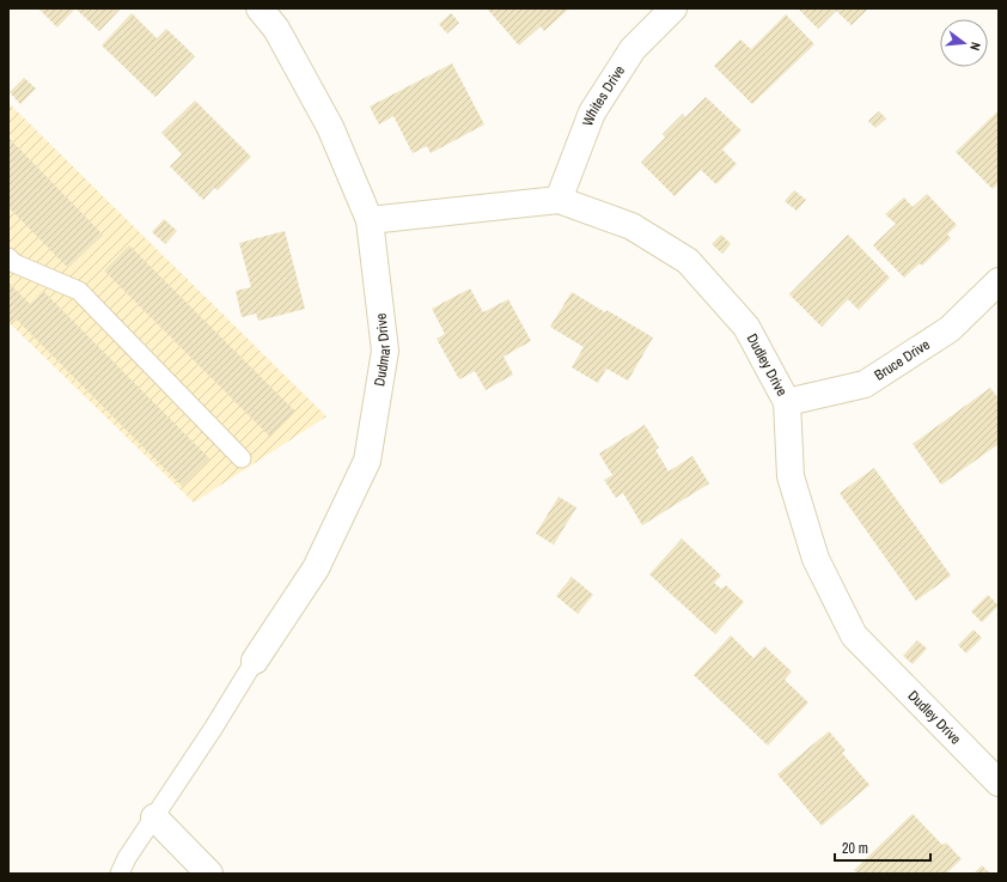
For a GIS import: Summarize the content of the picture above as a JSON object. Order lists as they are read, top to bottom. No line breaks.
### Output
{"streets":{"street":["Whites Drive","Dudmar Drive","Bruce Drive","Dudley Drive"]},"crossings":[["Whites Drive","Dudley Drive"],["Dudmar Drive","Dudley Drive"],["Bruce Drive","Dudley Drive"]],"scale_bar":"20 m","north":"right"}
